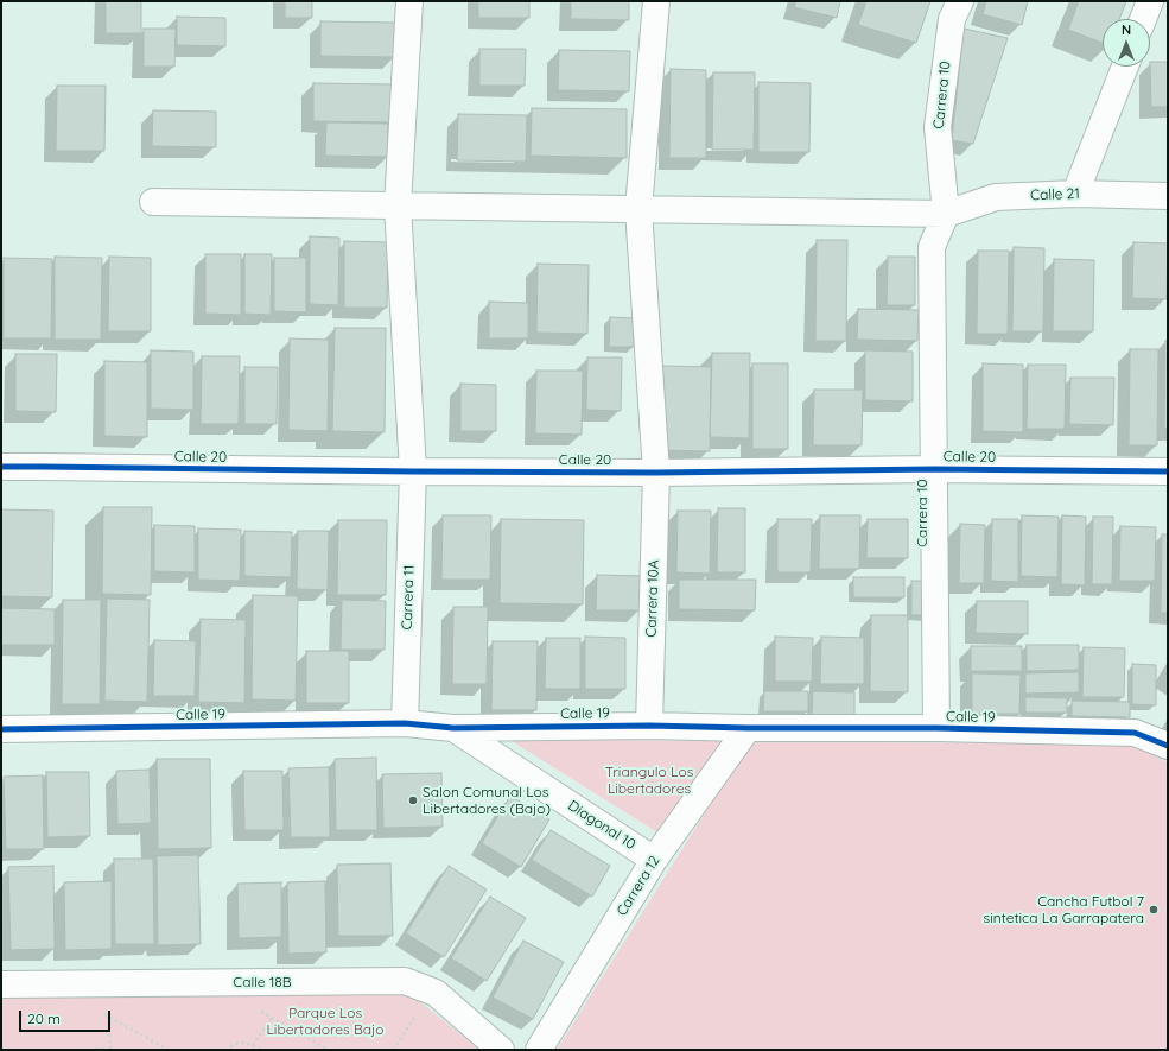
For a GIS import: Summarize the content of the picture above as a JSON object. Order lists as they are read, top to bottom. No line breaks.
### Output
{"streets":{"street":["Carrera 10","Calle 21","Calle 20","Carrera 11","Carrera 10A","Calle 19","Diagonal 10","Carrera 12","Calle 18B"]},"crossings":[["Carrera 10","Calle 21"],["Carrera 10","Calle 20"],["Carrera 10","Calle 19"],["Calle 21","Carrera 11"],["Calle 21","Carrera 10A"],["Calle 20","Carrera 11"],["Calle 20","Carrera 10A"],["Carrera 11","Calle 19"],["Carrera 10A","Calle 19"],["Calle 19","Diagonal 10"],["Calle 19","Carrera 12"],["Diagonal 10","Carrera 12"]],"parks":["Triangulo Los Libertadores","Parque Los Libertadores Bajo"],"places":["Salon Comunal Los Libertadores (Bajo)","Cancha Futbol 7 sintetica La Garrapatera"],"scale_bar":"20 m","north":"top"}
